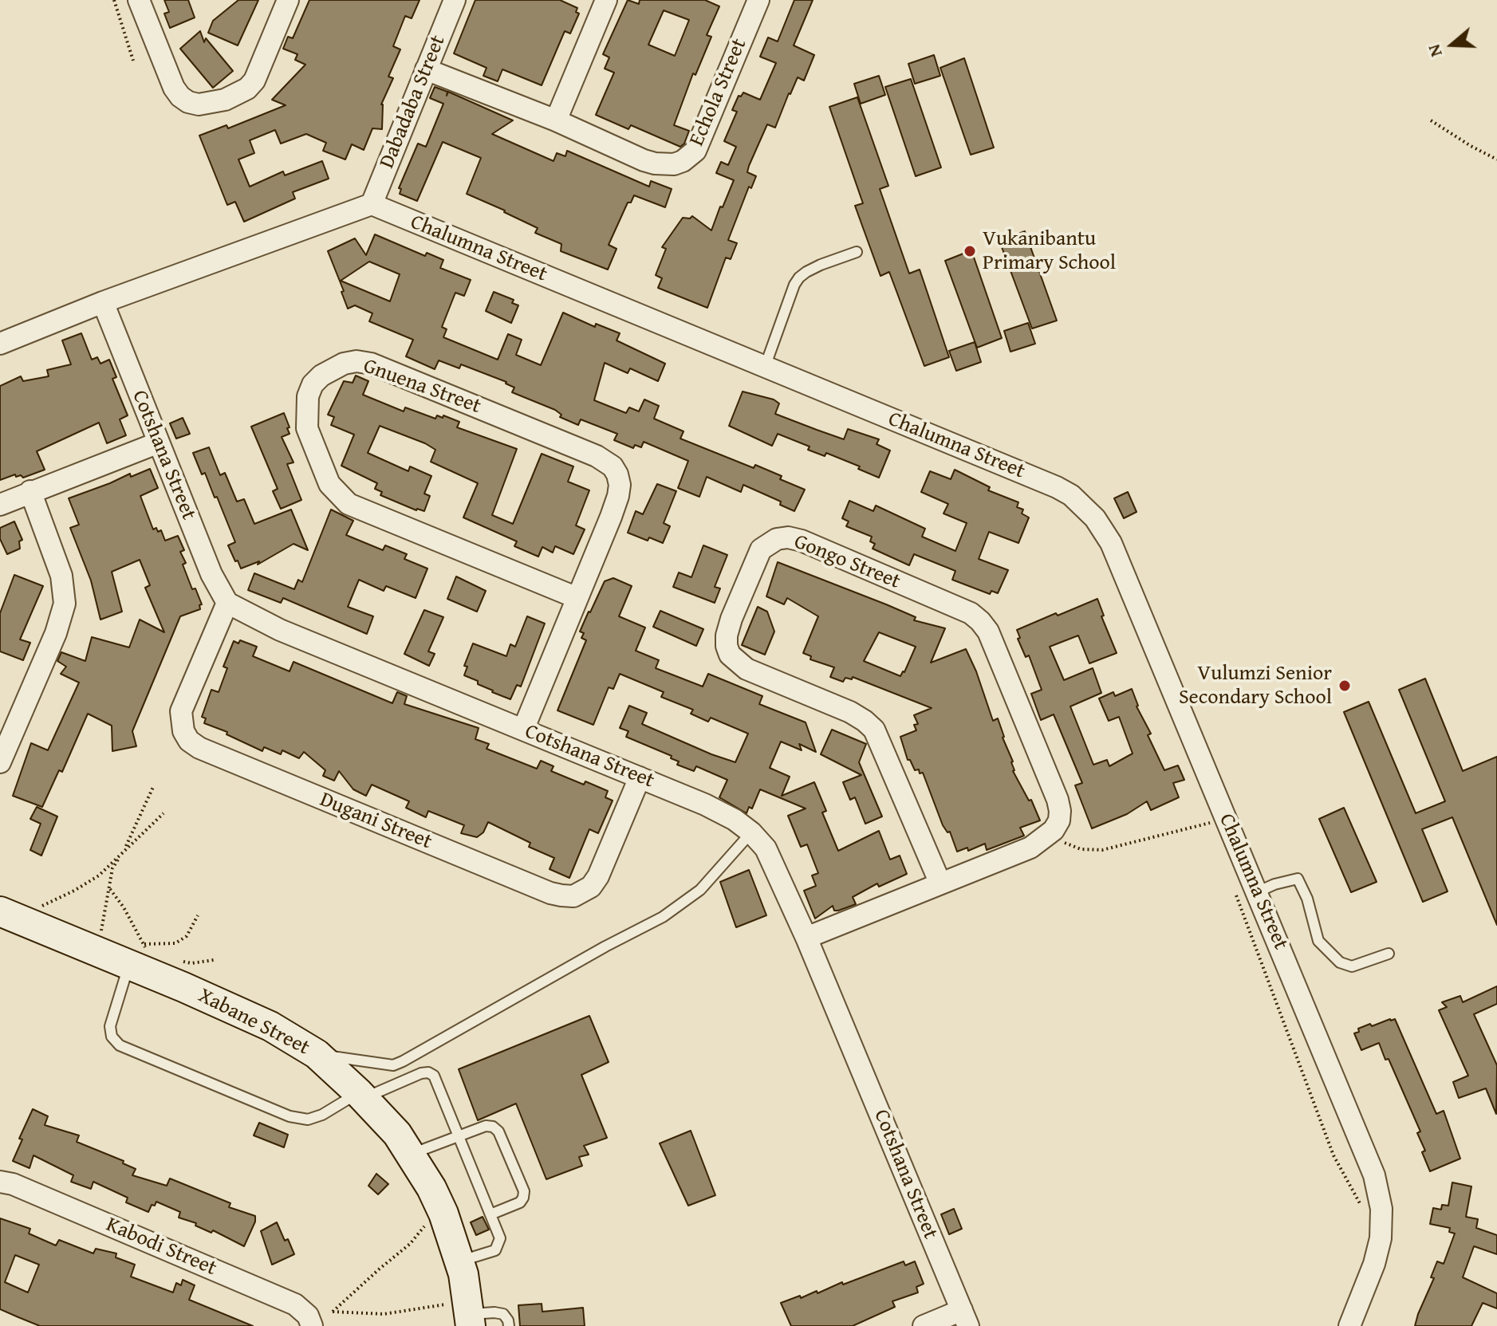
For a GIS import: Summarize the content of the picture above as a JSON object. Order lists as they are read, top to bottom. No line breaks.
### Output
{"streets":{"street":["Echola Street","Dabadaba Street","Chalumna Street","Gnuena Street","Cotshana Street","Gongo Street","Dugani Street","Xabane Street","Kabodi Street"]},"crossings":[["Echola Street","Dabadaba Street"],["Dabadaba Street","Chalumna Street"],["Gnuena Street","Cotshana Street"],["Cotshana Street","Dugani Street"]],"places":["Vukanibantu Primary School","Vulumzi Senior Secondary School"],"north":"left"}
